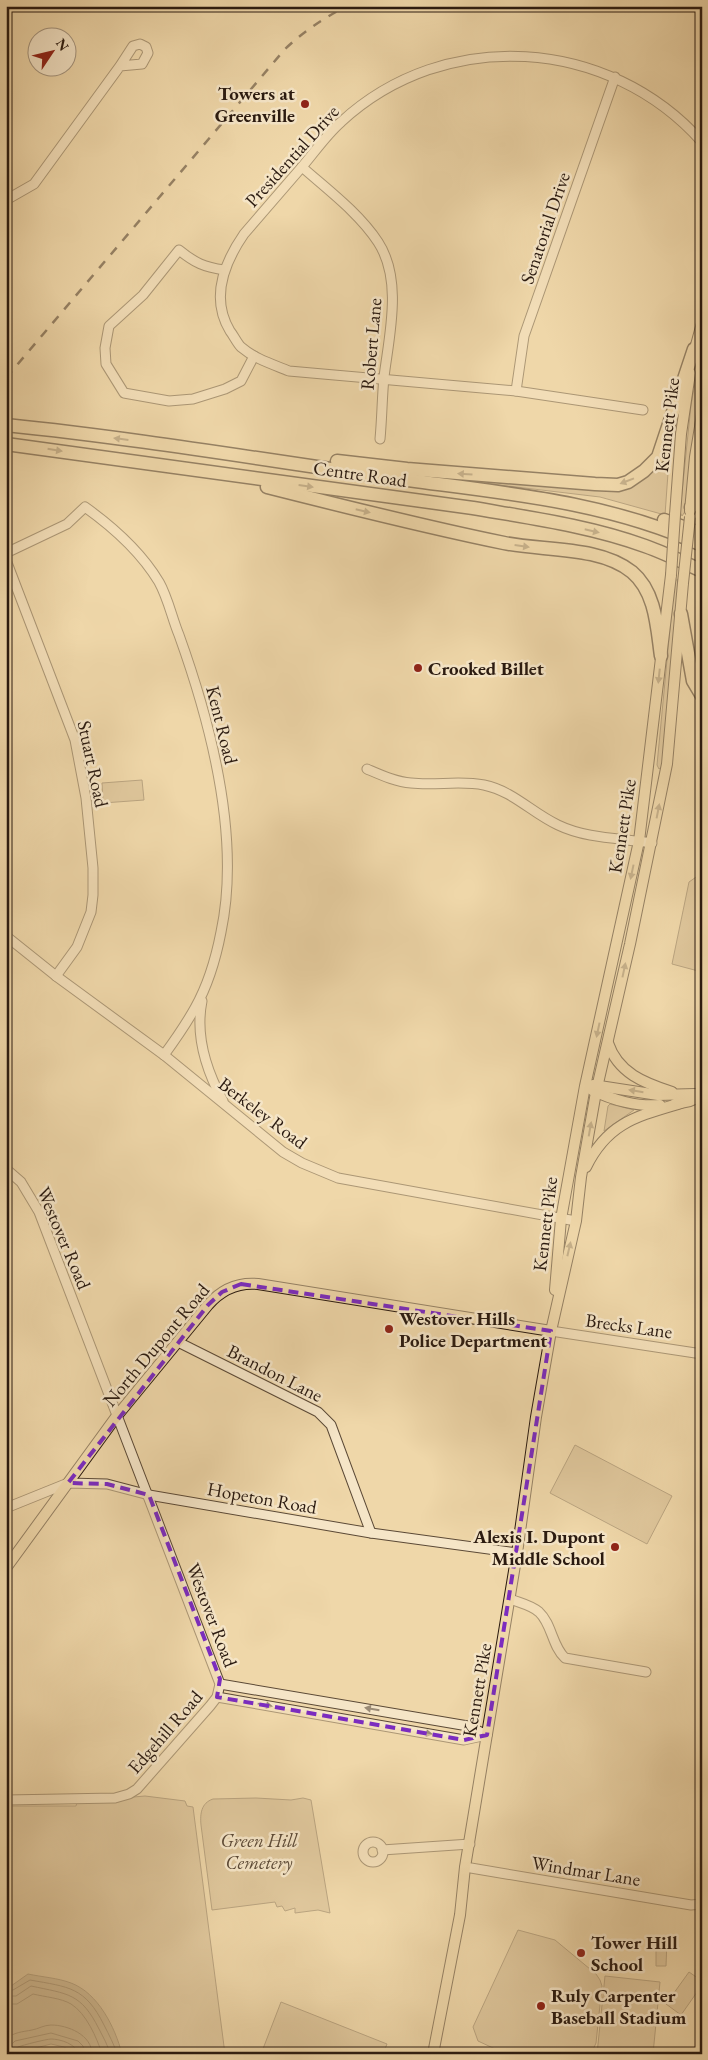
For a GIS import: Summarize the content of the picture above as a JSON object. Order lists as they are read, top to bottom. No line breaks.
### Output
{"streets":{"highway":["Centre Road"],"main road":["Kennett Pike","North Dupont Road"],"street":["Presidential Drive","Senatorial Drive","Robert Lane","Kent Road","Stuart Road","Berkeley Road","Westover Road","Brecks Lane","Brandon Lane","Hopeton Road","Edgehill Road","Windmar Lane"]},"crossings":[["Presidential Drive","Senatorial Drive"],["Presidential Drive","Robert Lane"],["Kennett Pike","Berkeley Road"],["Kennett Pike","Westover Road"],["Kennett Pike","Brecks Lane"],["Kennett Pike","North Dupont Road"],["Kennett Pike","Hopeton Road"],["Kennett Pike","Windmar Lane"],["Kent Road","Berkeley Road"],["Stuart Road","Berkeley Road"],["Westover Road","North Dupont Road"],["Westover Road","Hopeton Road"],["Westover Road","Edgehill Road"],["Brecks Lane","North Dupont Road"],["North Dupont Road","Brandon Lane"],["North Dupont Road","Hopeton Road"],["Brandon Lane","Hopeton Road"]],"parks":["Green Hill Cemetery"],"places":["Towers at Greenville","Crooked Billet","Westover Hills Police Department","Alexis I. Dupont Middle School","Tower Hill School","Ruly Carpenter Baseball Stadium"],"north":"top right"}
